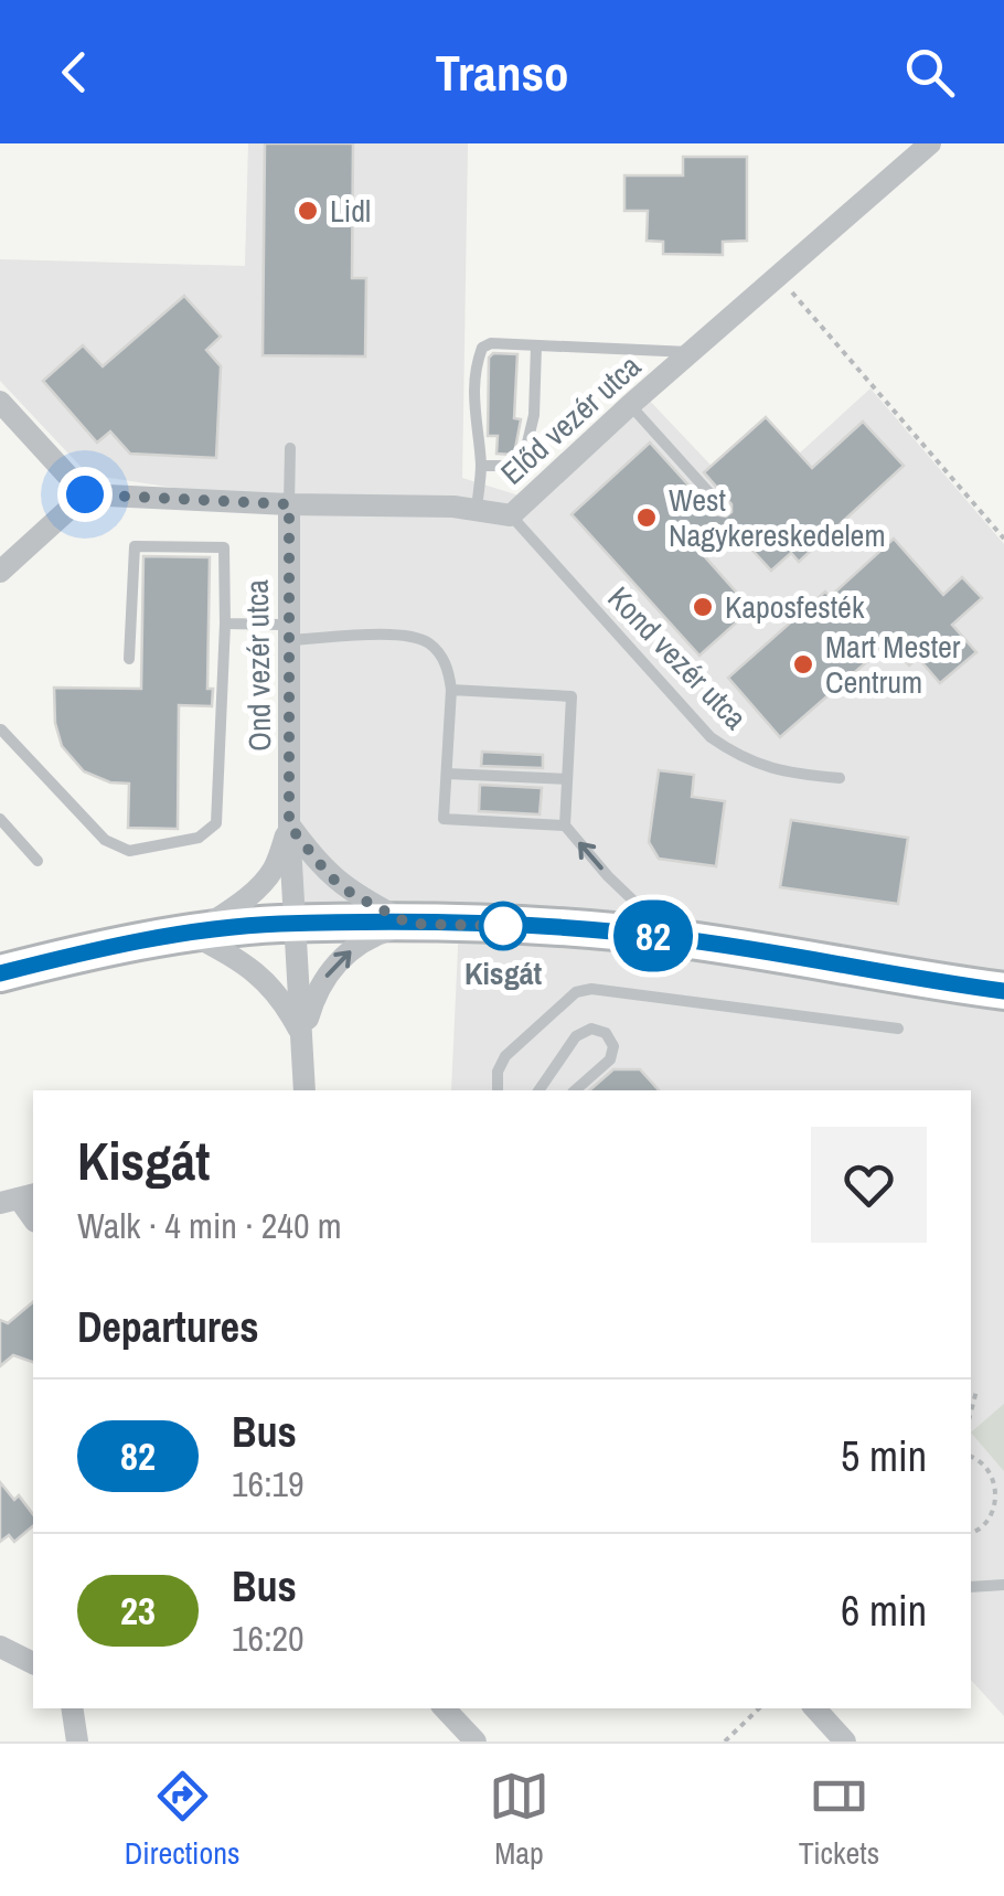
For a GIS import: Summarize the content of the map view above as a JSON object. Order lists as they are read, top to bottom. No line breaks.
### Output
{"streets":{"street":["Előd vezér utca","Ond vezér utca"],"lane":["Kond vezér utca"]},"crossings":[["Előd vezér utca","Kond vezér utca"],["Előd vezér utca","Ond vezér utca"]],"places":["Lidl","West Nagykereskedelem","Kaposfesték","Mart Mester Centrum","Kisgát"],"lines":["bus line 82"],"page":{"header":"Transo","on_map":"82","heading":[["Kisgát","Walk · 4 min · 240 m"],"Departures"],"list":[{"mark":"82","name":"Bus","note":"16:19","value":"5 min"},{"mark":"23","name":"Bus","note":"16:20","value":"6 min"}],"tabs":["Directions","Map","Tickets"]}}
